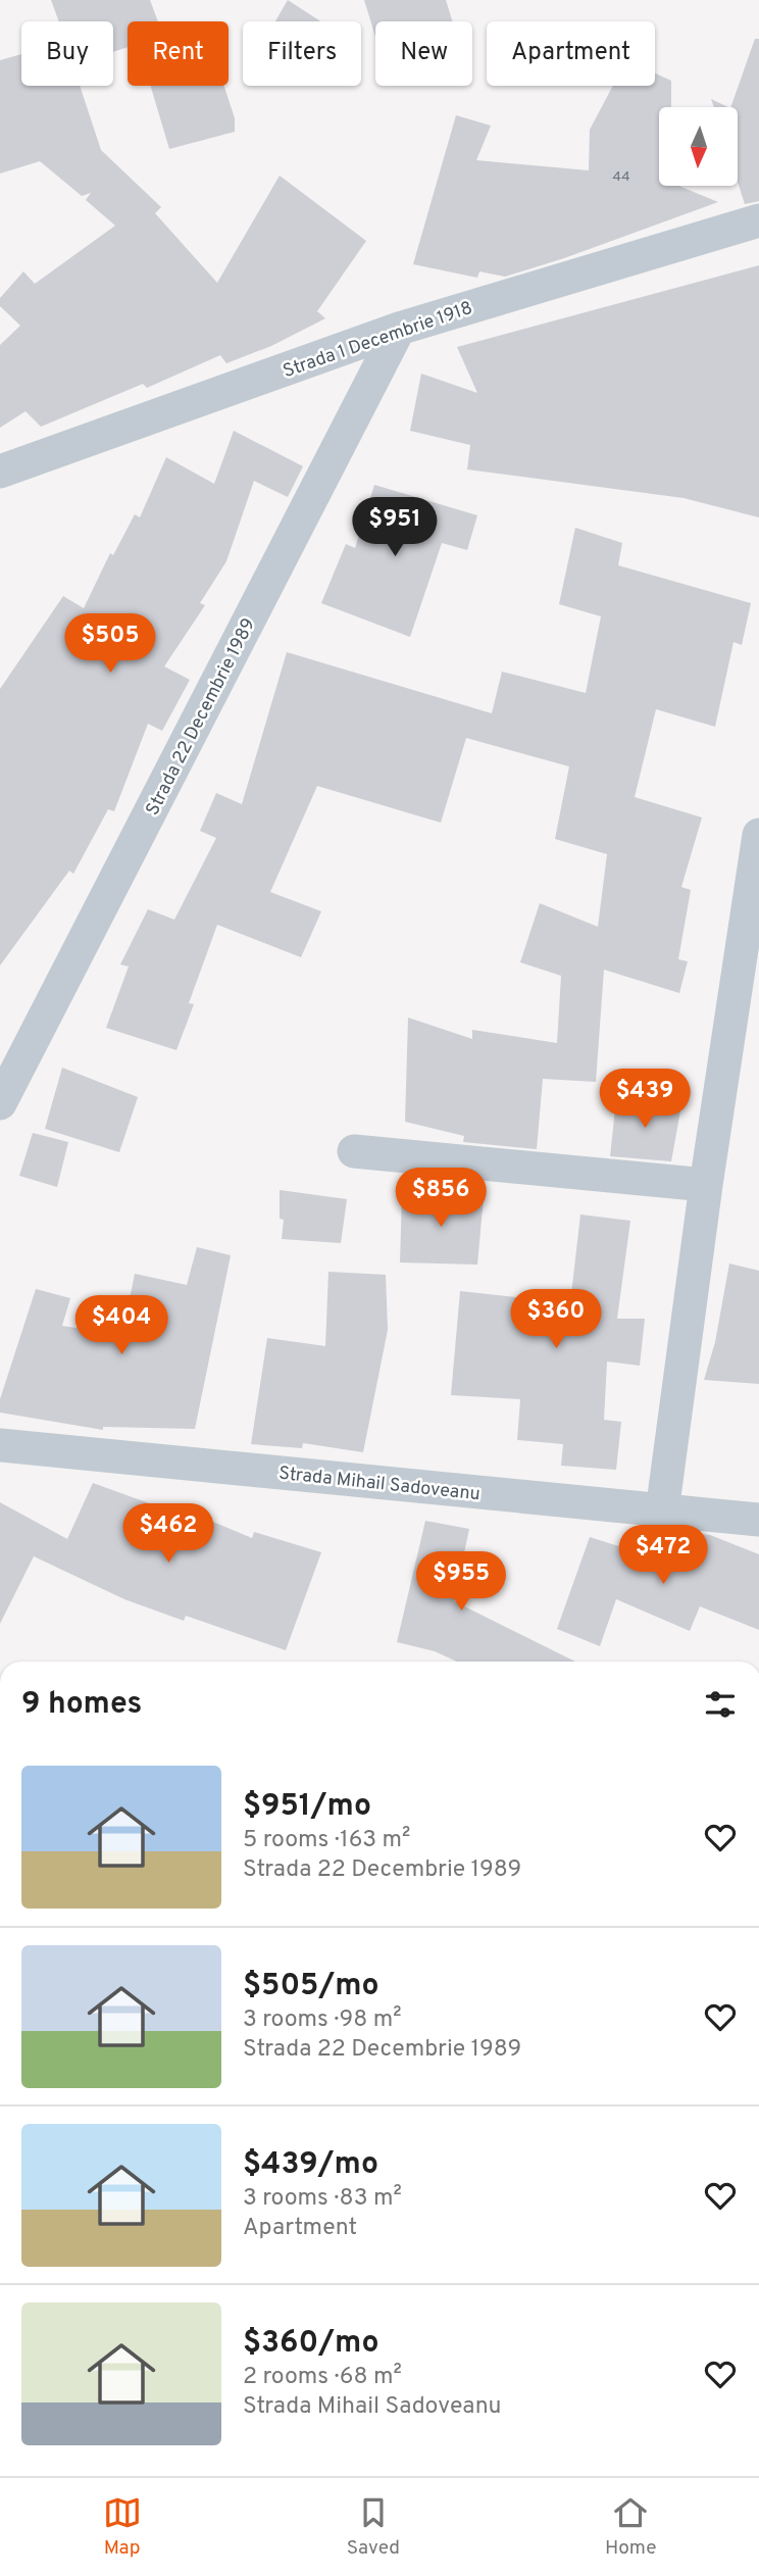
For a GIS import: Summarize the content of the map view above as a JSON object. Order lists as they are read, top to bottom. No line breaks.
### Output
{"streets":{"street":["Strada 1 Decembrie 1918","Strada 22 Decembrie 1989","Strada Mihail Sadoveanu"]},"crossings":[["Strada 1 Decembrie 1918","Strada 22 Decembrie 1989"]],"house_numbers":["44"],"north":"bottom","page":{"chip":["Buy","Rent","Filters","New","Apartment"],"price":["$951","$505","$439","$856","$360","$404","$462","$472","$955"],"heading":"9 homes","list":[{"name":"$951/mo","note":"5 rooms · 163 m² · Strada 22 Decembrie 1989"},{"name":"$505/mo","note":"3 rooms · 98 m² · Strada 22 Decembrie 1989"},{"name":"$439/mo","note":"3 rooms · 83 m² · Apartment"},{"name":"$360/mo","note":"2 rooms · 68 m² · Strada Mihail Sadoveanu"}],"tabs":["Map","Saved","Home"]}}
